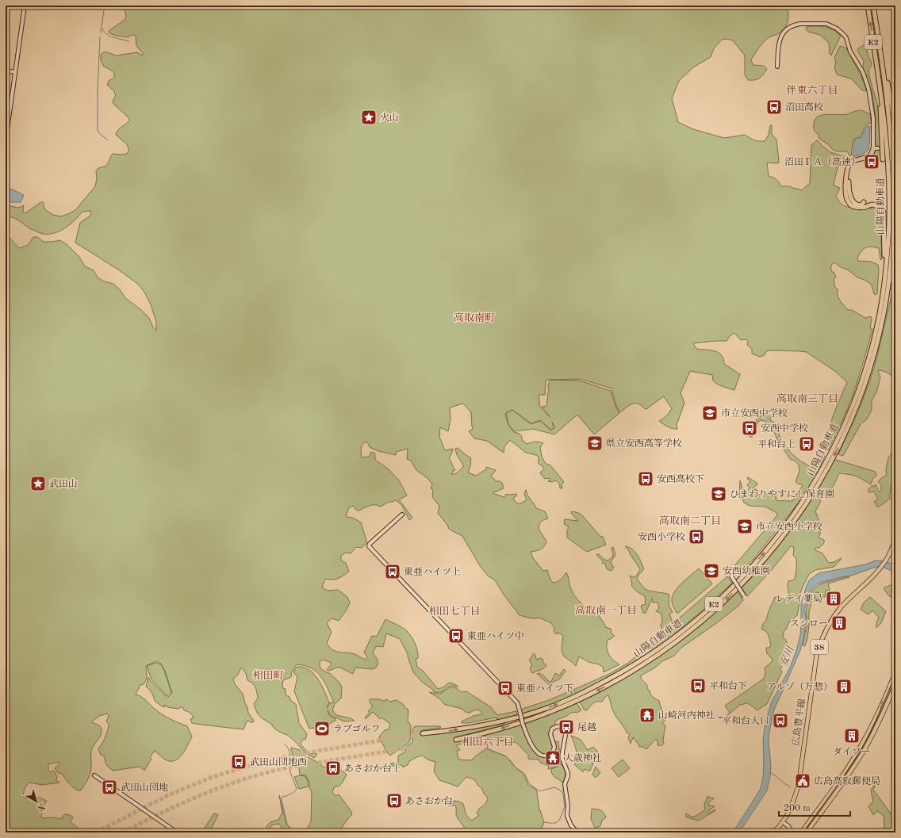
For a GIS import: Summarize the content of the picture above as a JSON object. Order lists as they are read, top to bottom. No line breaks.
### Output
{"streets":{"highway":["E2","山陽自動車道"],"main road":["38","広島豊平線"]},"districts":["伴東六丁目","高取南町","高取南三丁目","高取南二丁目","高取南一丁目","相田七丁目","相田町","相田六丁目"],"water":["安川"],"places":{"bus stop":["沼田高校","沼田ＰＡ（高速）","安西中学校","平和台上","安西高校下","安西小学校","東亜ハイツ上","東亜ハイツ中","平和台下","東亜ハイツ下","平和台入口","尾越","武田山団地西","あさおか台上","武田山団地","あさおか台"],"place":["火山","武田山"],"school or university":["市立安西中学校","県立安西高等学校","ひまわりやすにし保育園","市立安西小学校","安西幼稚園"],"building":["レデイ薬局","スシロー","アルゾ（万惣）","ダイソー"],"temple":["山崎河内神社","大歳神社"],"sports":["ラブゴルフ"],"public building":["広島高取郵便局"]},"scale_bar":"200 m","north":"bottom right"}
